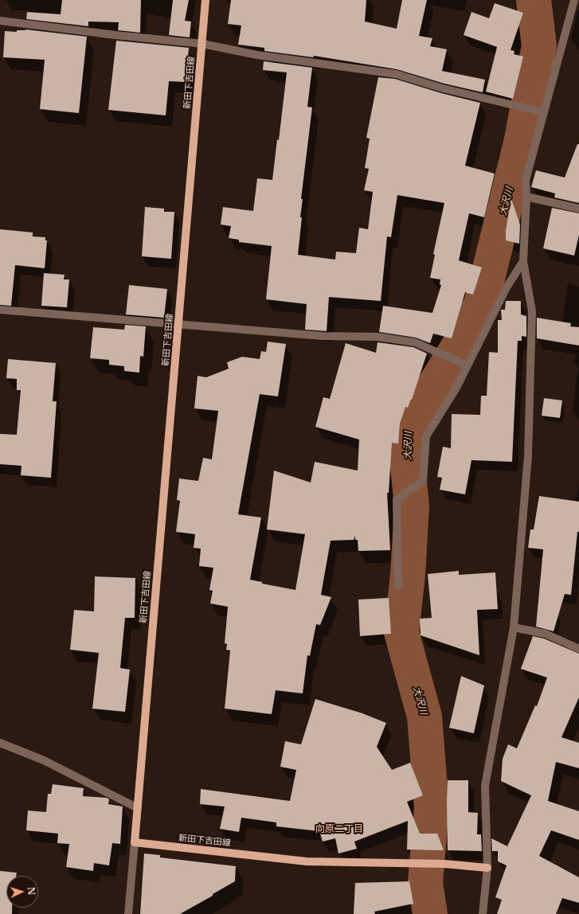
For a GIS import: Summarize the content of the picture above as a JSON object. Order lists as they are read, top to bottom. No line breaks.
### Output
{"streets":{"main road":["新田下吉田線"]},"districts":["向原二丁目"],"water":["大沢川"],"north":"right"}
